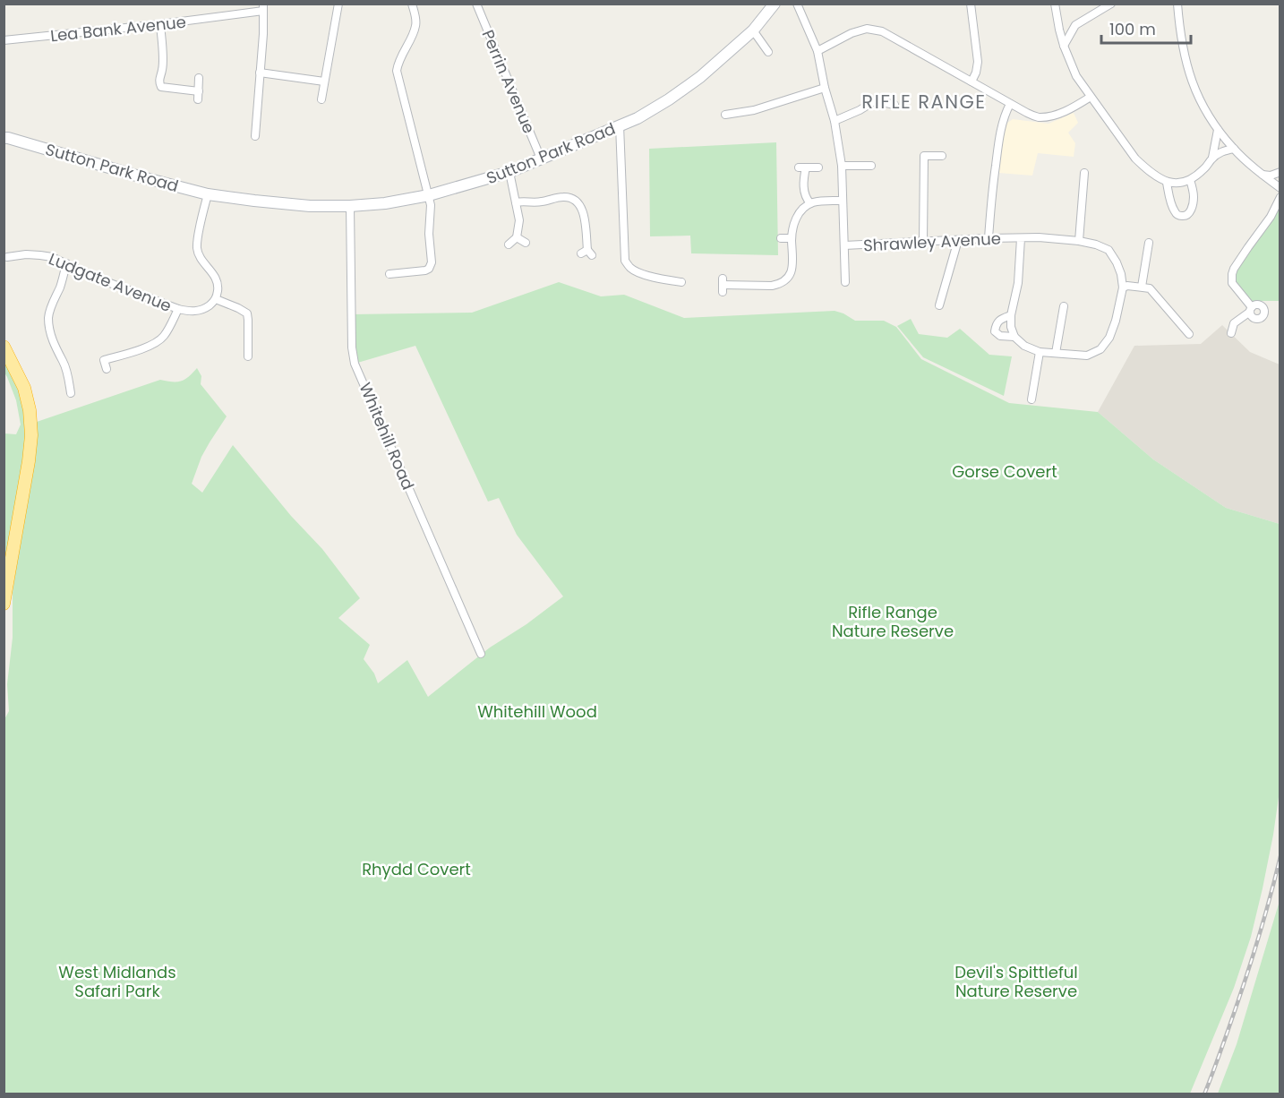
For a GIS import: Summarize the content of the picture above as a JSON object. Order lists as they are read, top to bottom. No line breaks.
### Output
{"streets":{"main road":["Sutton Park Road"],"street":["Lea Bank Avenue","Perrin Avenue","Shrawley Avenue","Ludgate Avenue","Whitehill Road"]},"crossings":[["Perrin Avenue","Sutton Park Road"],["Sutton Park Road","Whitehill Road"]],"districts":["RIFLE RANGE"],"parks":["Gorse Covert","Rifle Range Nature Reserve","Whitehill Wood","Rhydd Covert","West Midlands Safari Park","Devil's Spittleful Nature Reserve"],"scale_bar":"100 m"}
